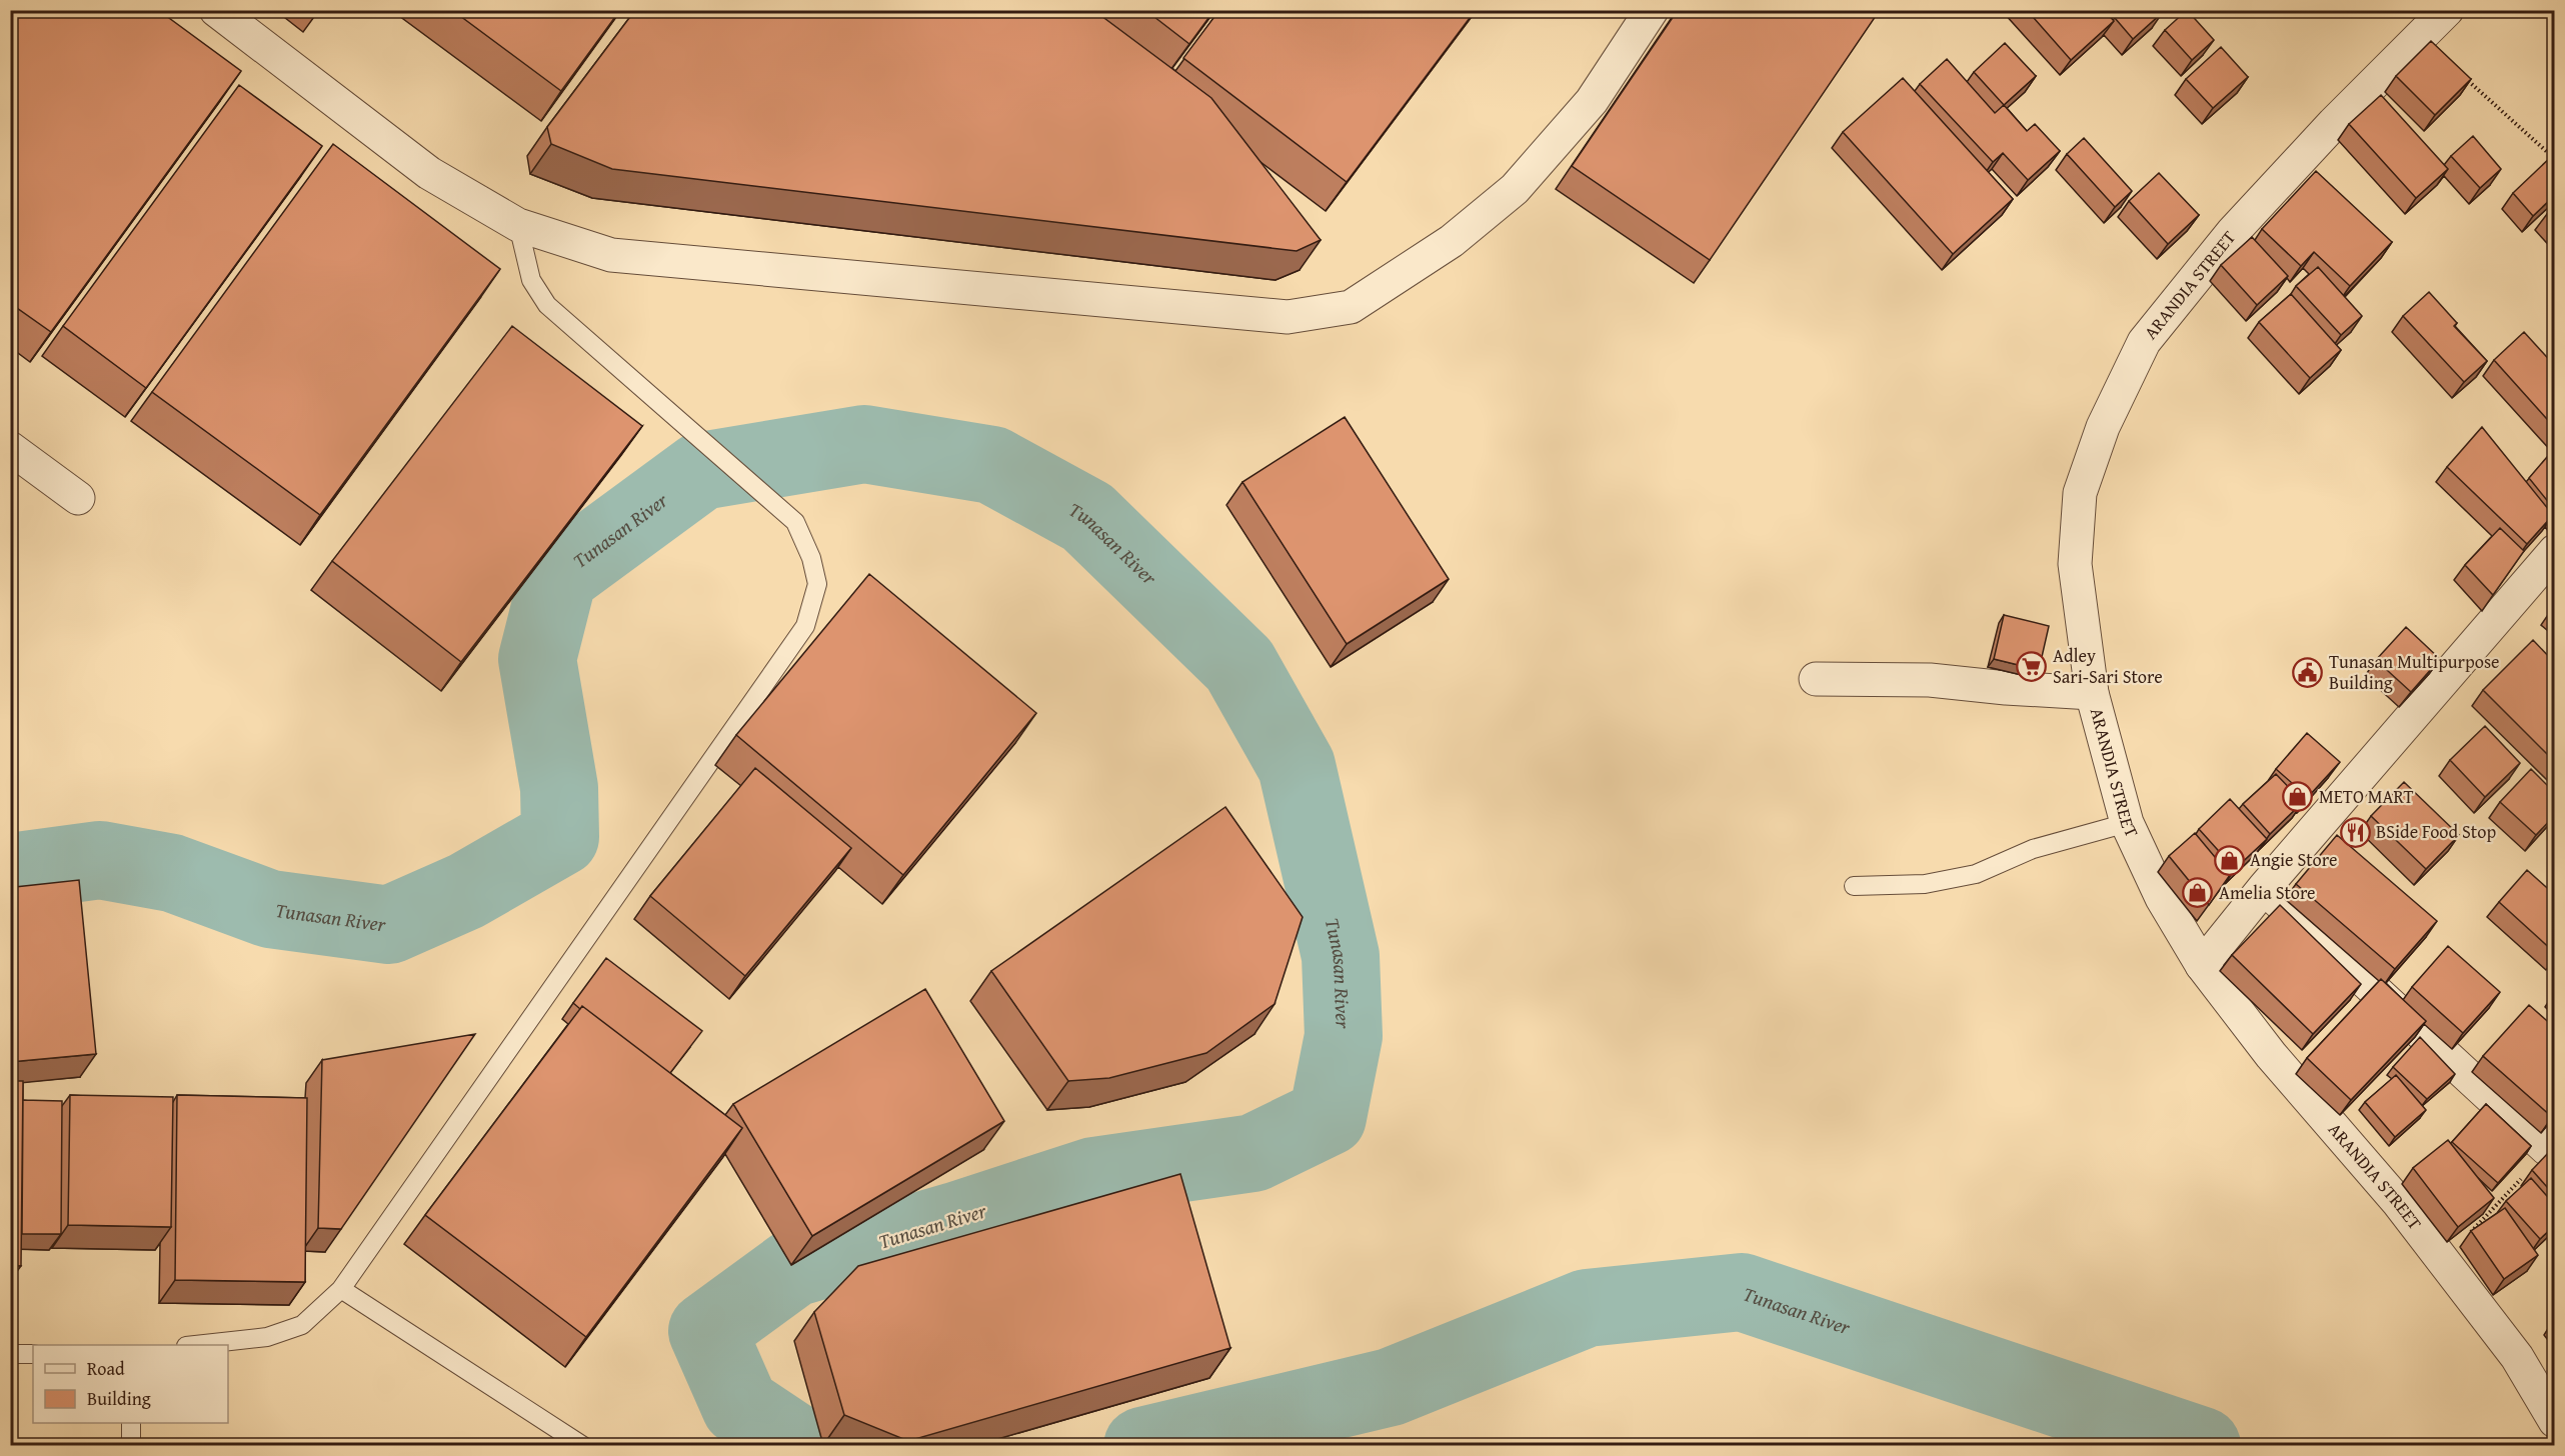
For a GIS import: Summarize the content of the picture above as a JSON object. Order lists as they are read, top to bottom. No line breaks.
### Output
{"streets":{"street":["ARANDIA STREET"]},"water":["Tunasan River"],"places":{"supermarket":["Adley Sari-Sari Store"],"public building":["Tunasan Multipurpose Building"],"shop":["METO MART","Angie Store","Amelia Store"],"restaurant":["BSide Food Stop"]},"legend":["Road","Building"]}
